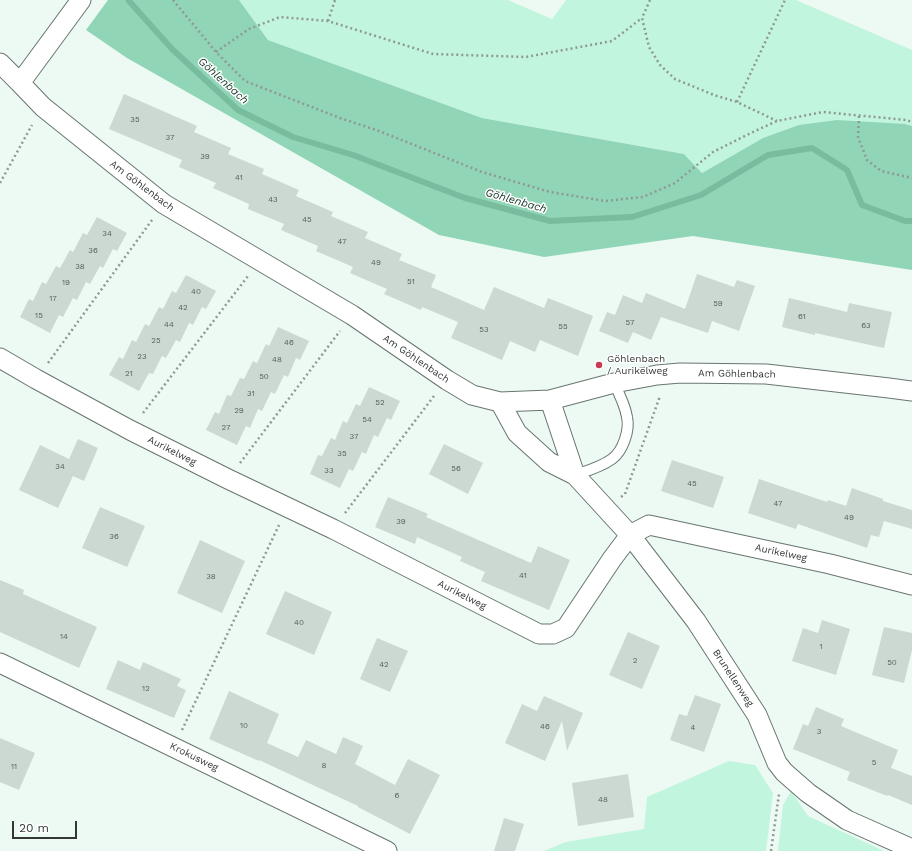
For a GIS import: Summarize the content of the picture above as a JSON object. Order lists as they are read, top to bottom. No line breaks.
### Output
{"streets":{"street":["Am Göhlenbach","Aurikelweg","Brunellenweg","Krokusweg"]},"crossings":[["Am Göhlenbach","Brunellenweg"],["Aurikelweg","Brunellenweg"]],"water":["Göhlenbach"],"places":["Göhlenbach / Aurikelweg"],"house_numbers":["35","37","39","41","43","45","34","47","36","49","38","51","19","40","17","59","42","15","61","57","44","63","55","53","25","46","23","48","21","50","31","52","29","54","27","37","35","34","56","33","45","47","49","39","36","41","38","40","14","1","2","50","42","12","10","46","4","3","5","8","11","6","48"],"scale_bar":"20 m"}
